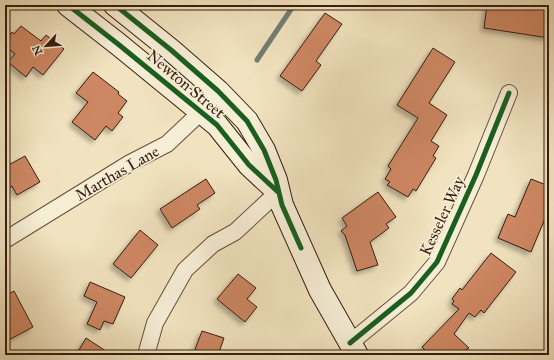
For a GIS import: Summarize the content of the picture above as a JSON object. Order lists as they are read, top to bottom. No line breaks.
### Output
{"streets":{"main road":["Newton Street"],"street":["Marthas Lane","Kesseler Way"]},"crossings":[["Newton Street","Marthas Lane"],["Newton Street","Kesseler Way"]],"north":"bottom left"}
